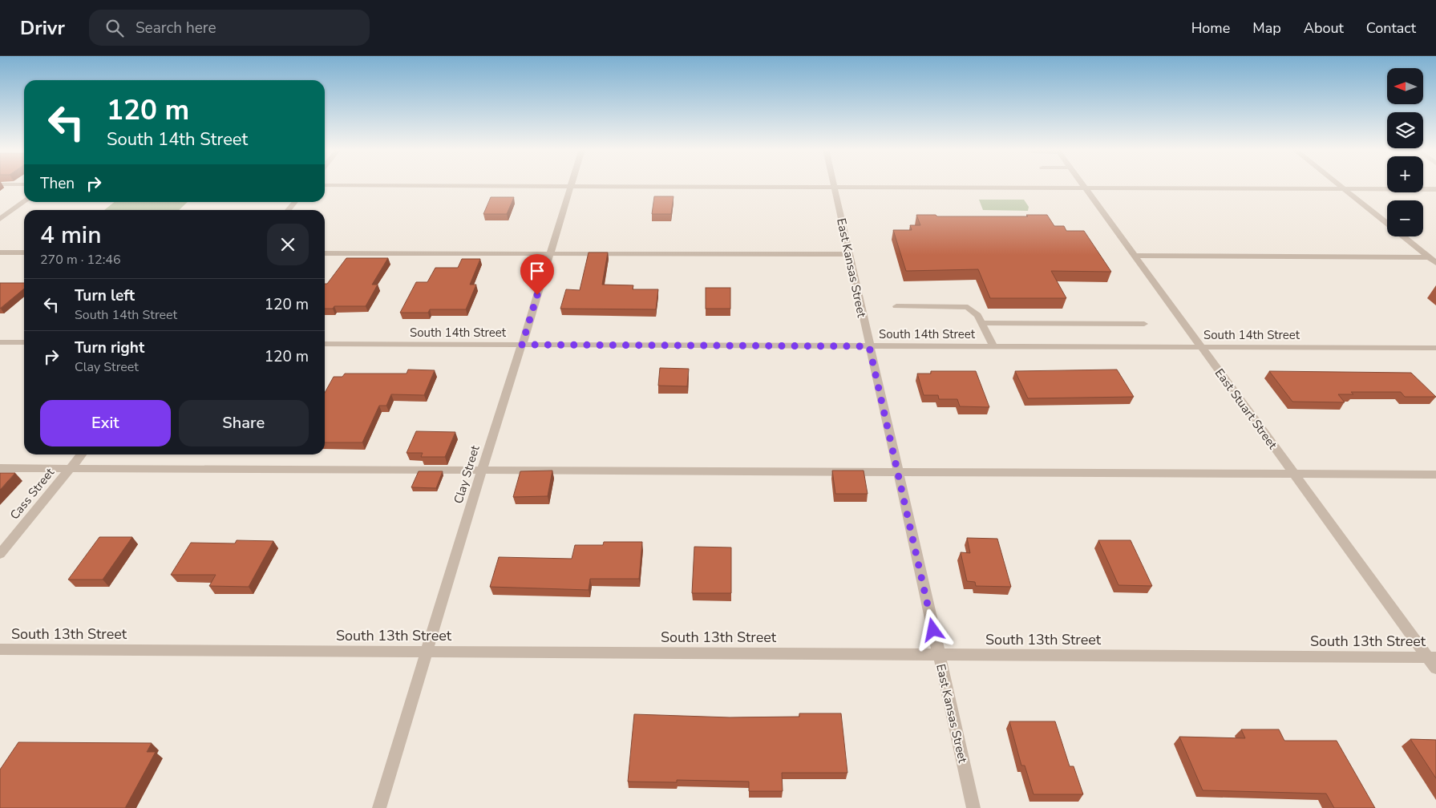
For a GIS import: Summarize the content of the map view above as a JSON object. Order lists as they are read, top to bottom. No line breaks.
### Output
{"streets":{"street":["East Kansas Street","South 14th Street","East Stuart Street","Clay Street","Cass Street","South 13th Street"]},"crossings":[["East Kansas Street","South 14th Street"],["East Kansas Street","South 13th Street"],["South 14th Street","East Stuart Street"],["South 14th Street","Clay Street"],["East Stuart Street","South 13th Street"],["Clay Street","South 13th Street"]],"north":"left","page":{"header":"Drivr","search":"Search here","nav":["Home","Map","About","Contact"],"map_buttons":["+","−"],"turn":["120 m","South 14th Street"],"then":"Then","heading":["4 min","270 m · 12:46"],"list":[{"name":"Turn left","note":"South 14th Street","value":"120 m"},{"name":"Turn right","note":"Clay Street","value":"120 m"}],"buttons":["Exit","Share"]}}
